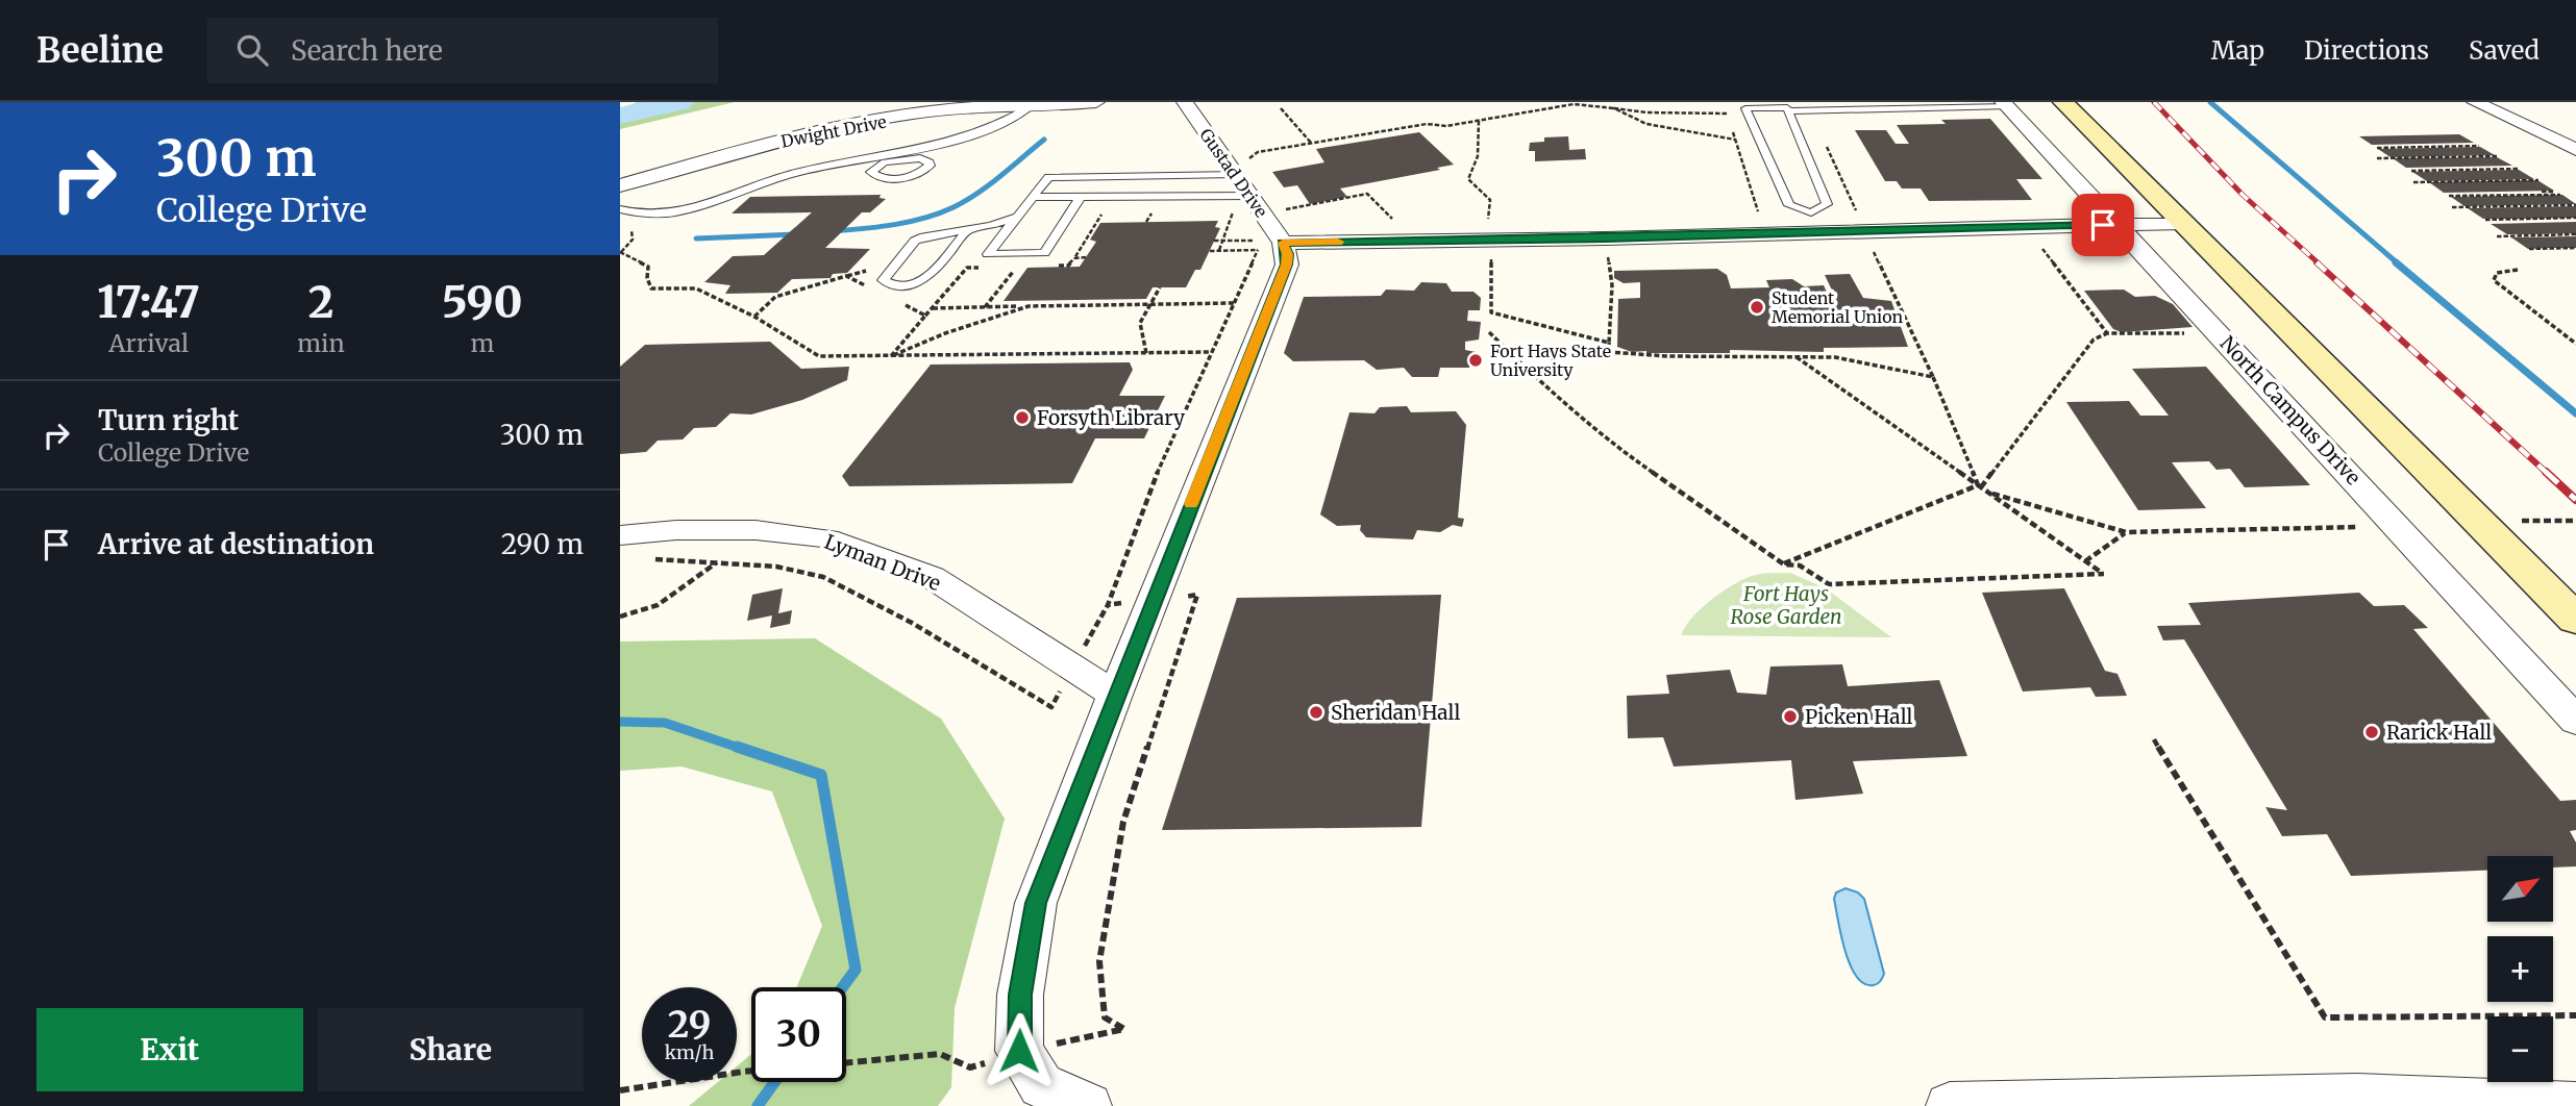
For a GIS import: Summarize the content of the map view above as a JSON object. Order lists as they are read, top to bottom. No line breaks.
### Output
{"streets":{"street":["Dwight Drive","Gustad Drive","North Campus Drive","Lyman Drive"]},"parks":["Fort Hays Rose Garden"],"places":["Student Memorial Union","Fort Hays State University","Forsyth Library","Sheridan Hall","Picken Hall","Rarick Hall"],"north":"top right","page":{"header":"Beeline","search":"Search here","nav":["Map","Directions","Saved"],"turn":["300 m","College Drive"],"eta":["17:47","Arrival","2","min","590","m"],"list":[{"name":"Turn right","note":"College Drive","value":"300 m"},{"name":"Arrive at destination","value":"290 m"}],"map_buttons":["+","−"],"speed":"29 km/h","limit":"30","buttons":["Exit","Share"]}}
